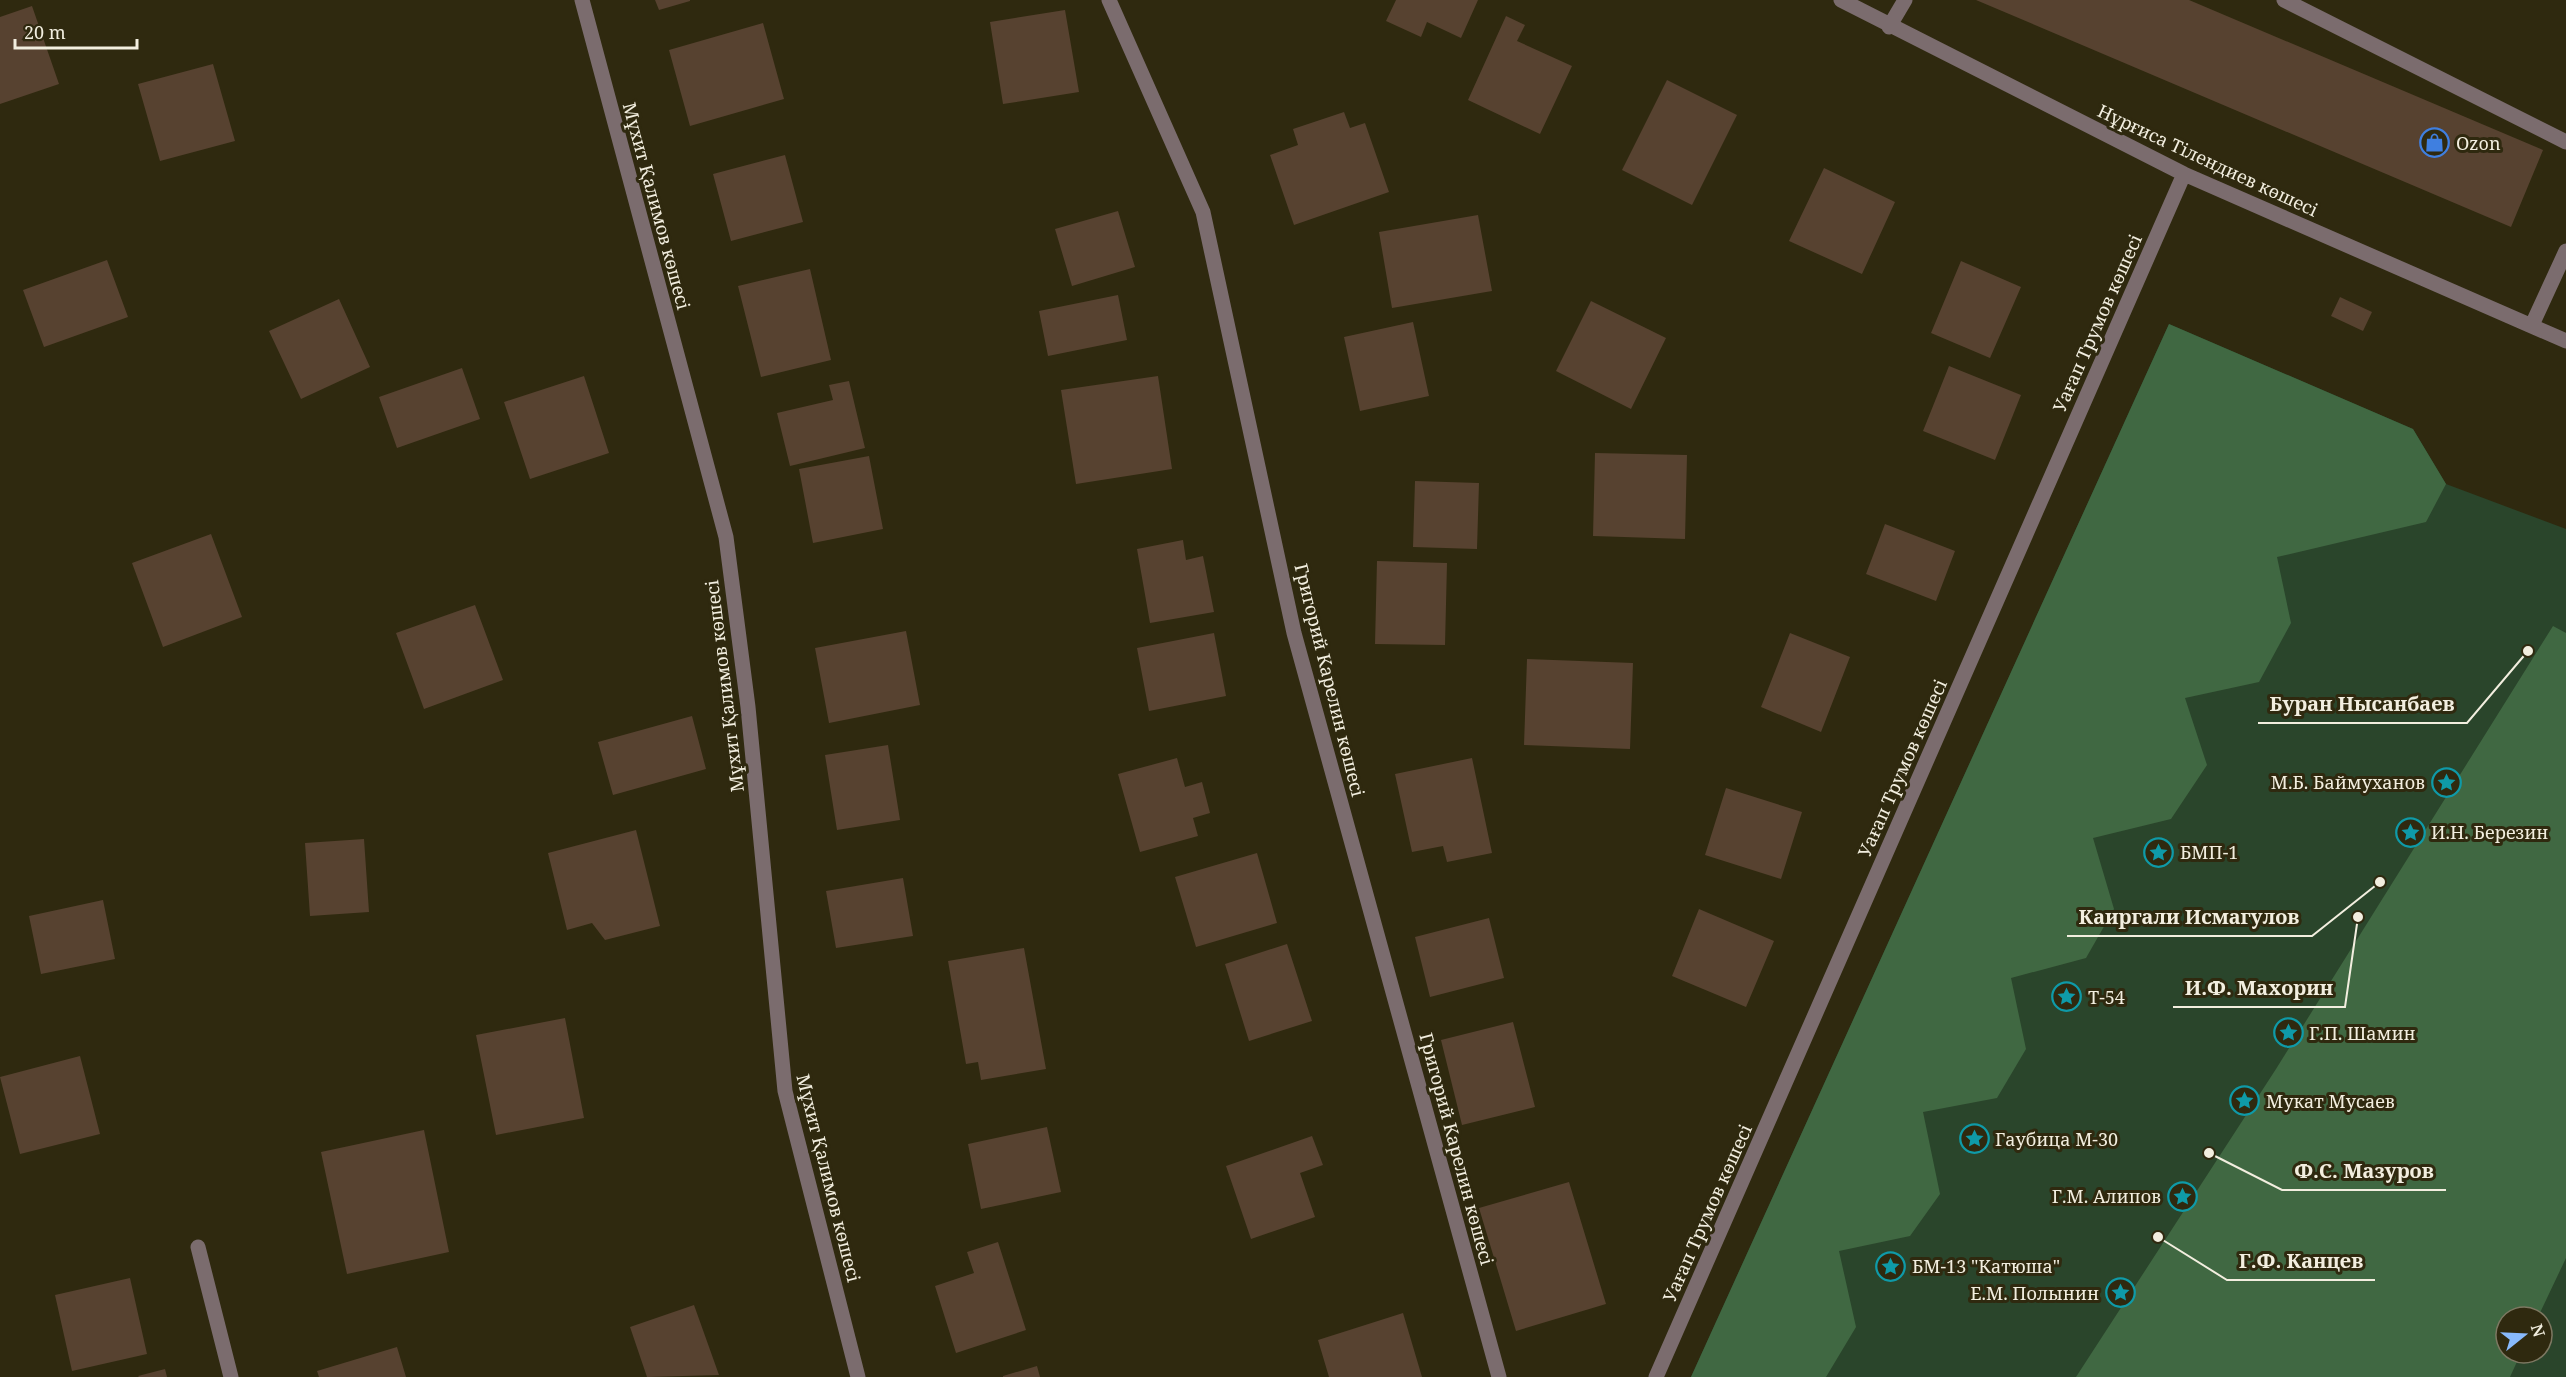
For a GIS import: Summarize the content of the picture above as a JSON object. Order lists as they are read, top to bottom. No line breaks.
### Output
{"streets":{"street":["Нұрғиса Тілендиев көшесі","Мұхит Қалимов көшесі","Уағап Трумов көшесі","Григорий Карелин көшесі"]},"crossings":[["Нұрғиса Тілендиев көшесі","Уағап Трумов көшесі"]],"places":{"shop":["Ozon"],"other":["Буран Нысанбаев","Каиргали Исмагулов","И.Ф. Махорин","Ф.С. Мазуров","Г.Ф. Канцев"],"place":["М.Б. Баймуханов","И.Н. Березин","БМП-1","Т-54","Г.П. Шамин","Мукат Мусаев","Гаубица М-30","Г.М. Алипов","БМ-13 \"Катюша\"","Е.М. Полынин"]},"scale_bar":"20 m","north":"right"}
